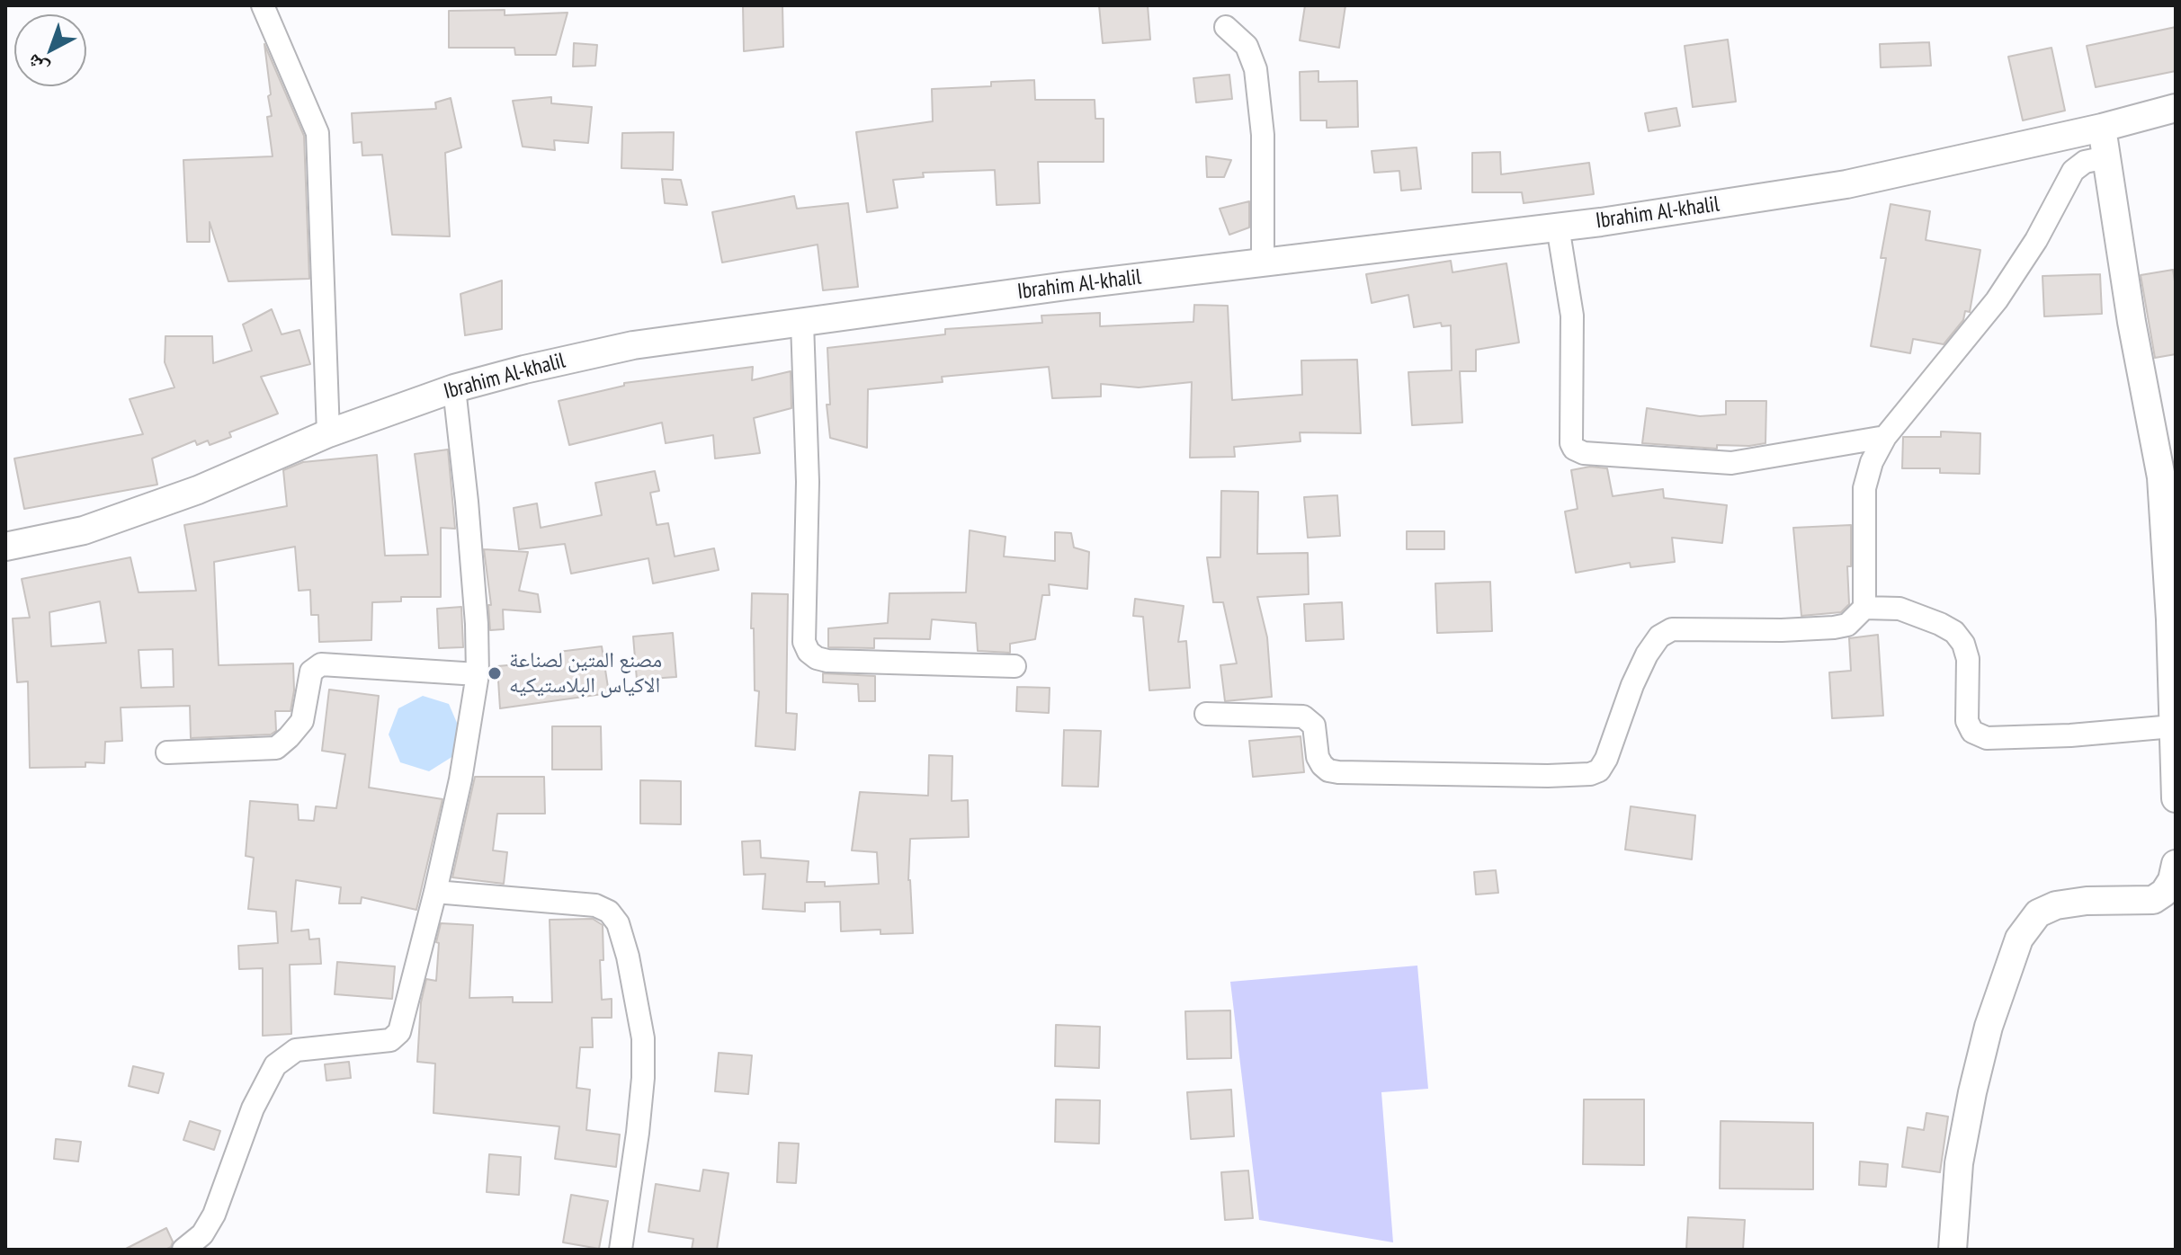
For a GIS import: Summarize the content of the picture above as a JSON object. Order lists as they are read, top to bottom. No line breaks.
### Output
{"streets":{"street":["Ibrahim Al-khalil"]},"places":["مصنع المتين لصناعة الاكياس البلاستيكيه"],"north":"bottom left"}
